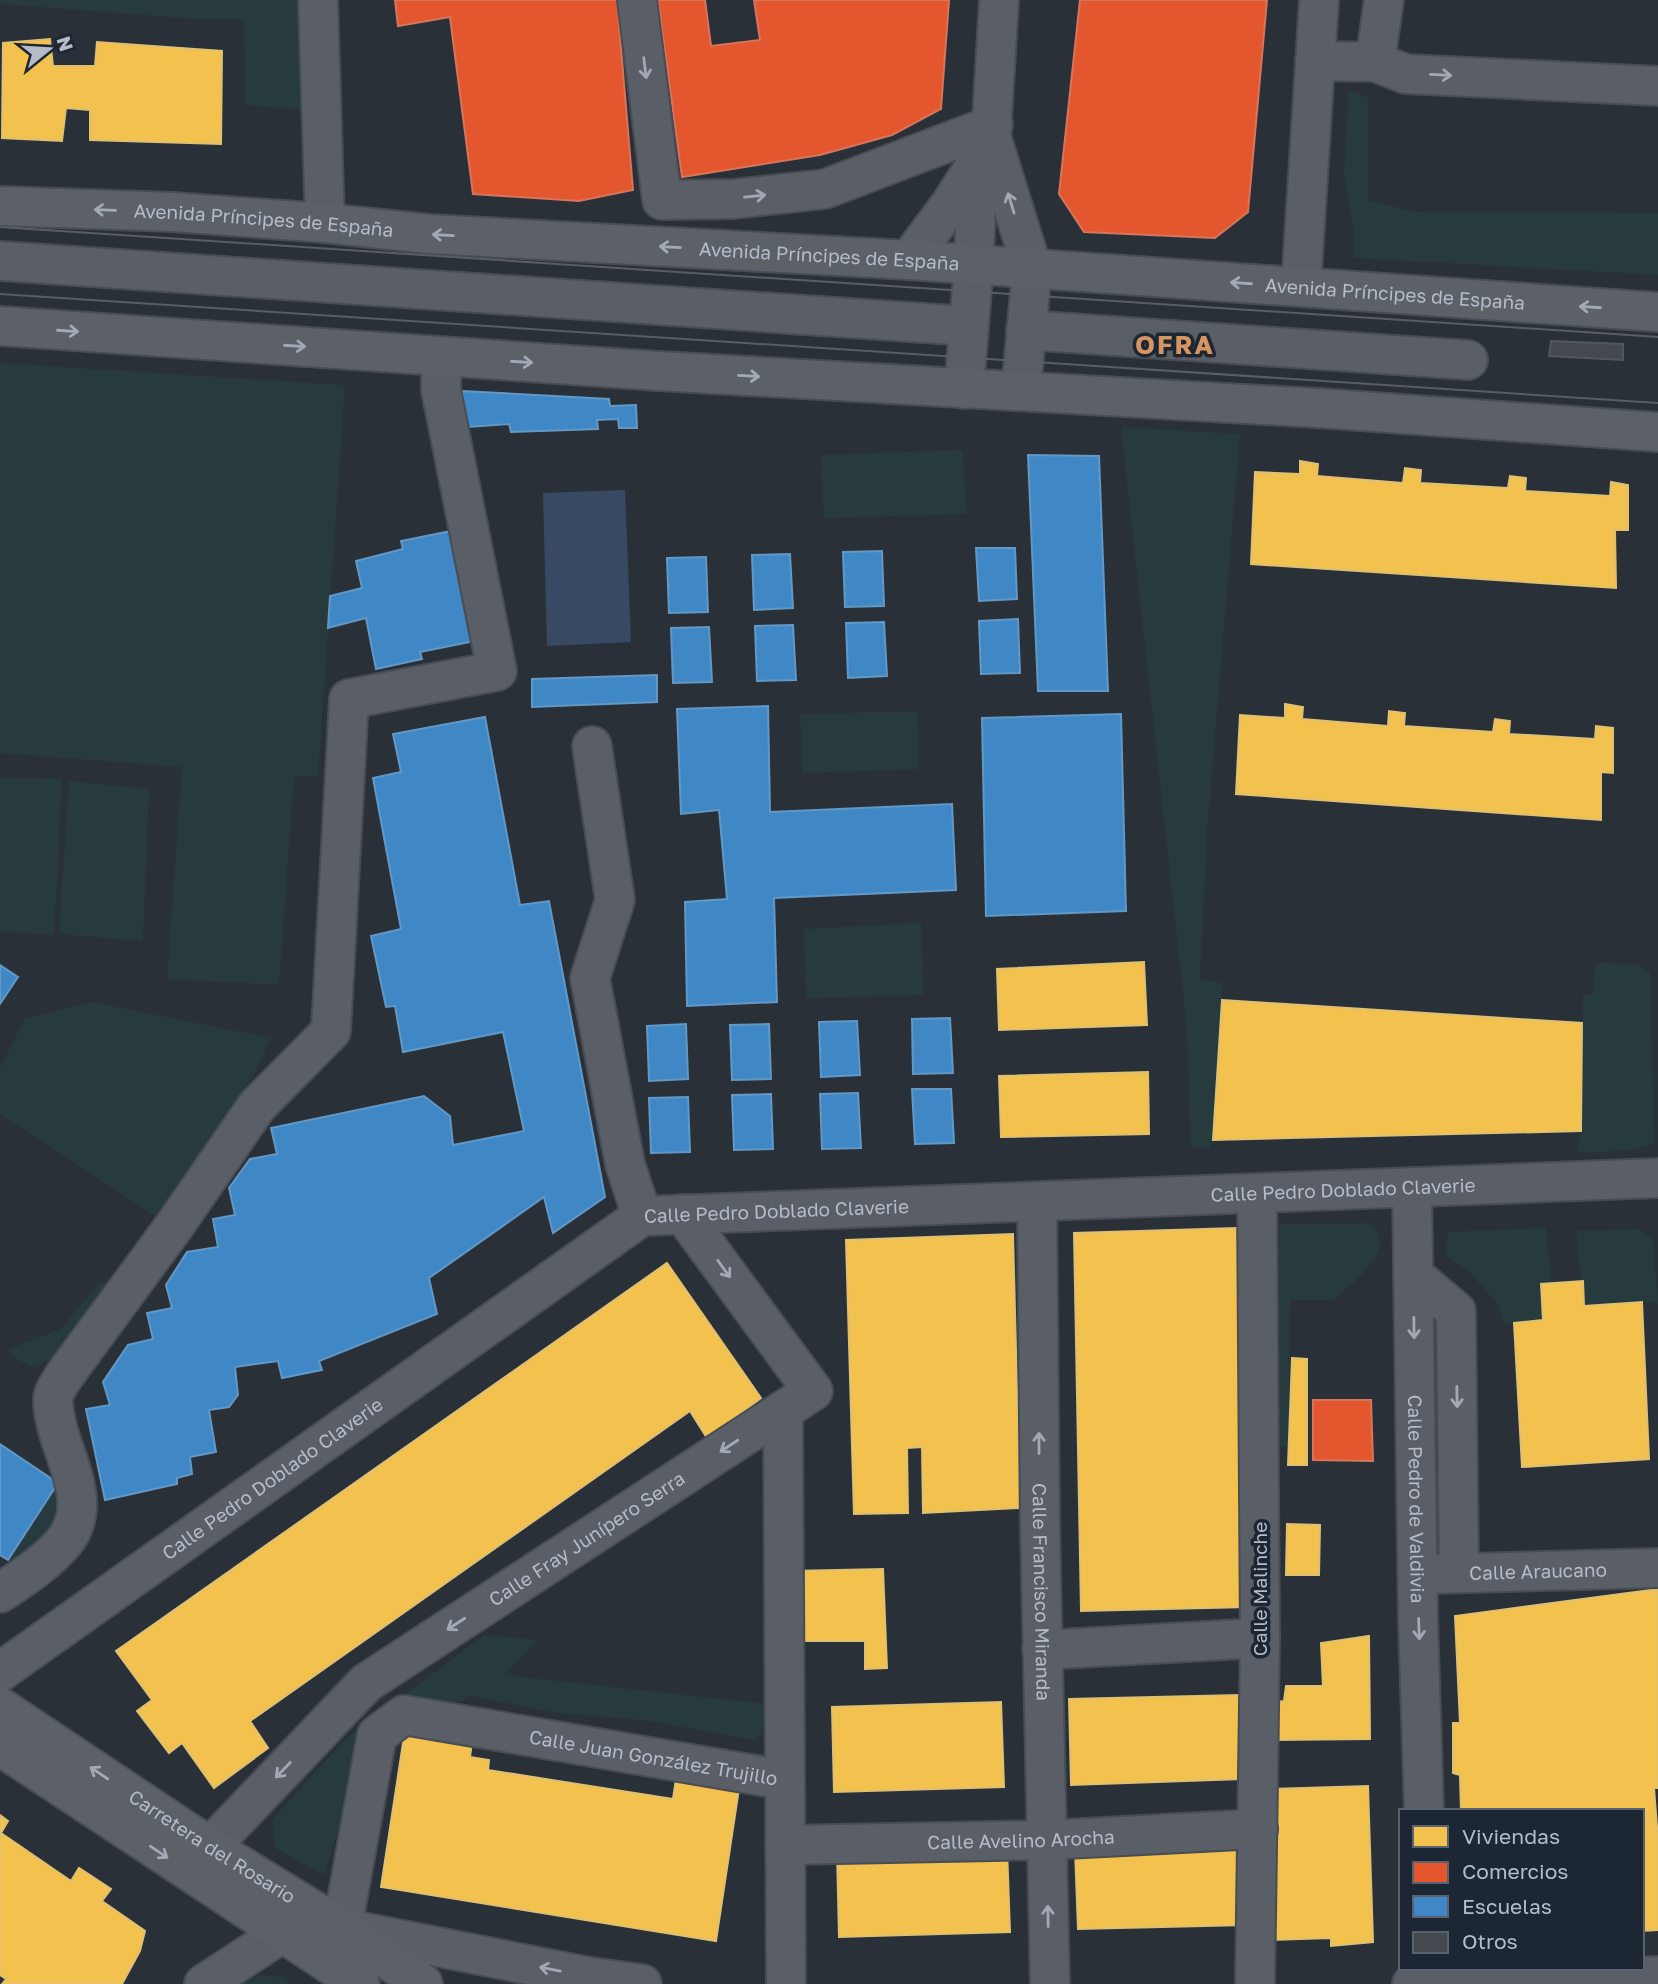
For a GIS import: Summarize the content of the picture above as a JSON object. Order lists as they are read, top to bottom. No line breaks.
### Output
{"streets":{"main road":["Avenida Príncipes de España","Carretera del Rosario"],"street":["Calle Pedro Doblado Claverie","Calle Pedro de Valdivia","Calle Fray Junípero Serra","Calle Araucano","Calle Malinche","Calle Francisco Miranda","Calle Juan González Trujillo","Calle Avelino Arocha"]},"crossings":[["Calle Pedro Doblado Claverie","Calle Pedro de Valdivia"],["Calle Pedro Doblado Claverie","Calle Fray Junípero Serra"],["Calle Pedro Doblado Claverie","Calle Malinche"],["Calle Pedro Doblado Claverie","Calle Francisco Miranda"],["Calle Pedro de Valdivia","Calle Araucano"],["Calle Fray Junípero Serra","Carretera del Rosario"],["Calle Malinche","Calle Avelino Arocha"],["Calle Francisco Miranda","Calle Avelino Arocha"],["Calle Juan González Trujillo","Calle Avelino Arocha"],["Calle Juan González Trujillo","Carretera del Rosario"]],"one_way":["Calle Fray Junípero Serra"],"districts":["OFRA"],"legend":["Viviendas","Comercios","Escuelas","Otros"],"north":"right"}
